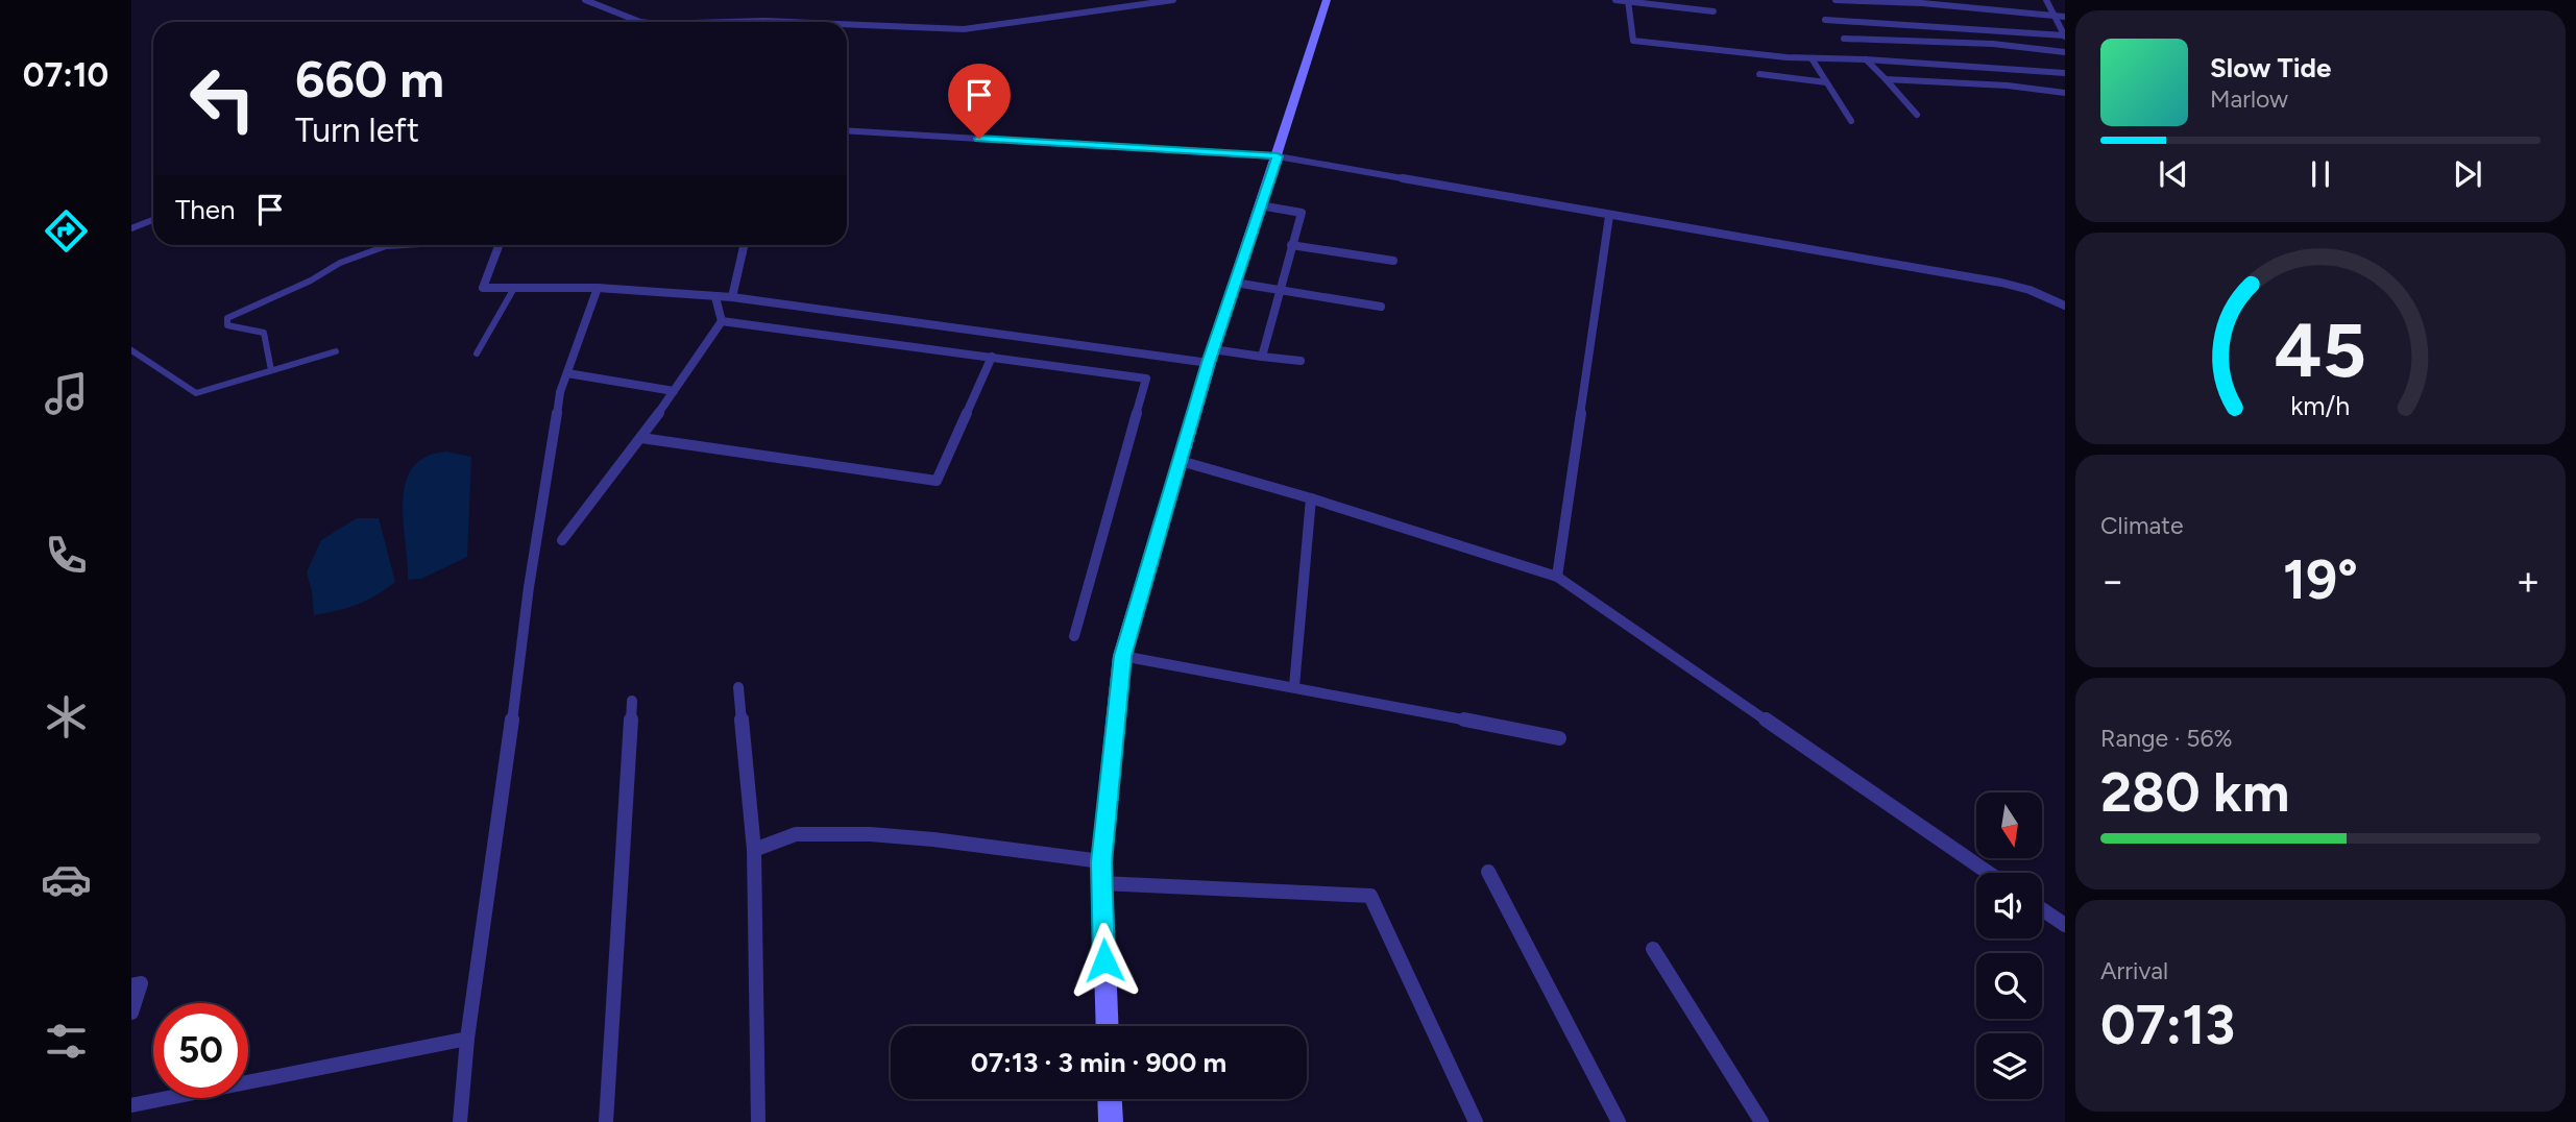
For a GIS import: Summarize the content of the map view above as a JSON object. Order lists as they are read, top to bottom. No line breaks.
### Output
{"north":"bottom","page":{"tabs":"07:10","turn":["660 m","Turn left"],"song":["Slow Tide","Marlow"],"then":"Then","tile":["Climate",["Range · 56%","280 km"],["Arrival","07:13"]],"heat":["−","19°","+"],"limit":"50","trip":"07:13 · 3 min · 900 m","gauge":["45","km/h"]}}
